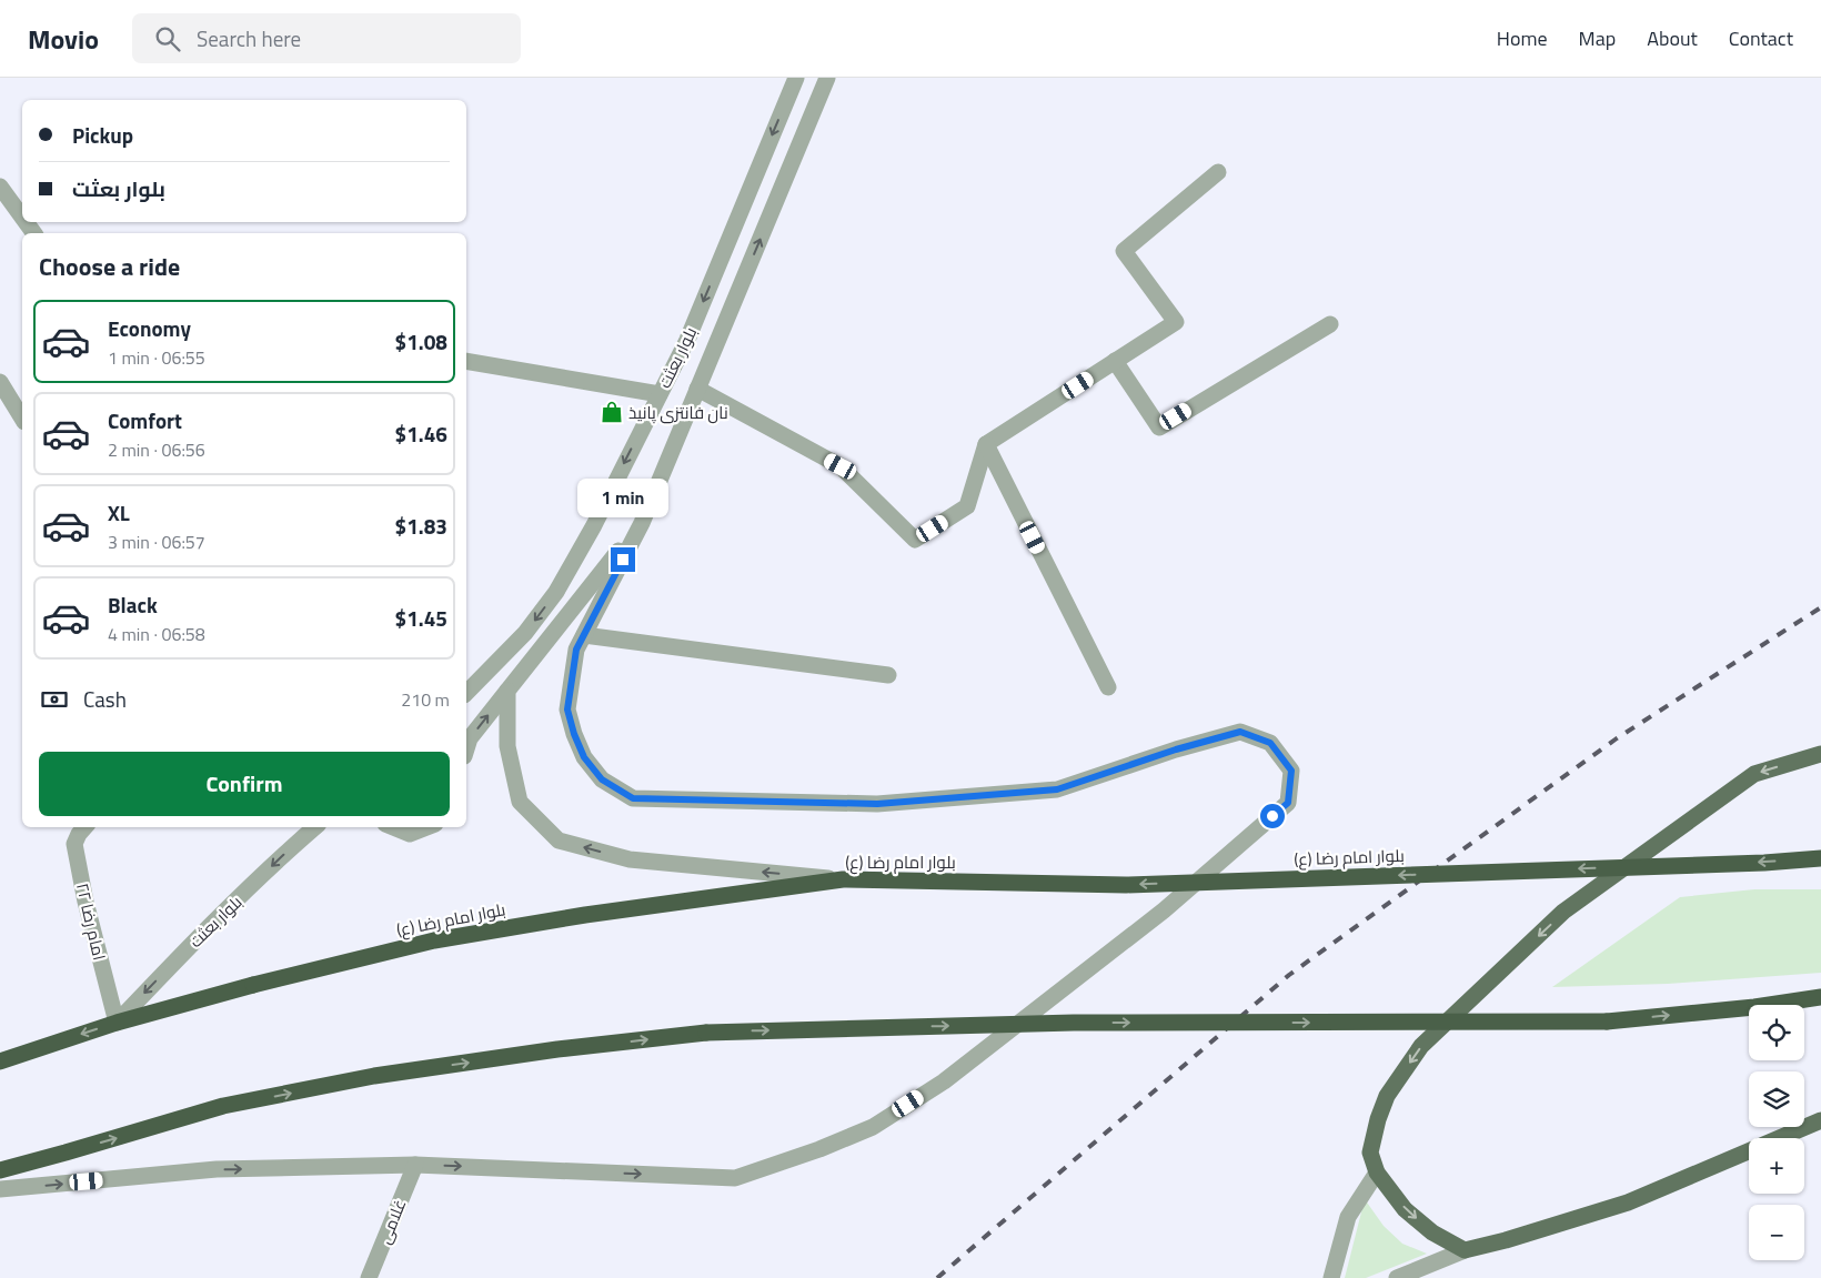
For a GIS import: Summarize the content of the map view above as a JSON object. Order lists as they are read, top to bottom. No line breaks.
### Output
{"streets":{"highway":["بلوار امام رضا (ع)"],"street":["بلوار بعثت","امام رضا ۲۲","غلامی"]},"crossings":[["بلوار بعثت","بلوار امام رضا (ع)"],["بلوار بعثت","امام رضا ۲۲"],["بلوار بعثت","غلامی"],["بلوار امام رضا (ع)","امام رضا ۲۲"]],"places":{"shop":["نان فانتزی پانیذ"]},"page":{"header":"Movio","search":"Search here","nav":["Home","Map","About","Contact"],"banner":["Pickup","بلوار بعثت"],"heading":"Choose a ride","list":[{"name":"Economy","note":"1 min · 06:55","value":"$1.08"},{"name":"Comfort","note":"2 min · 06:56","value":"$1.46"},{"name":"XL","note":"3 min · 06:57","value":"$1.83"},{"name":"Black","note":"4 min · 06:58","value":"$1.45"}],"bubble":"1 min","pay":["Cash","210 m"],"buttons":"Confirm","map_buttons":["+","−"]}}
